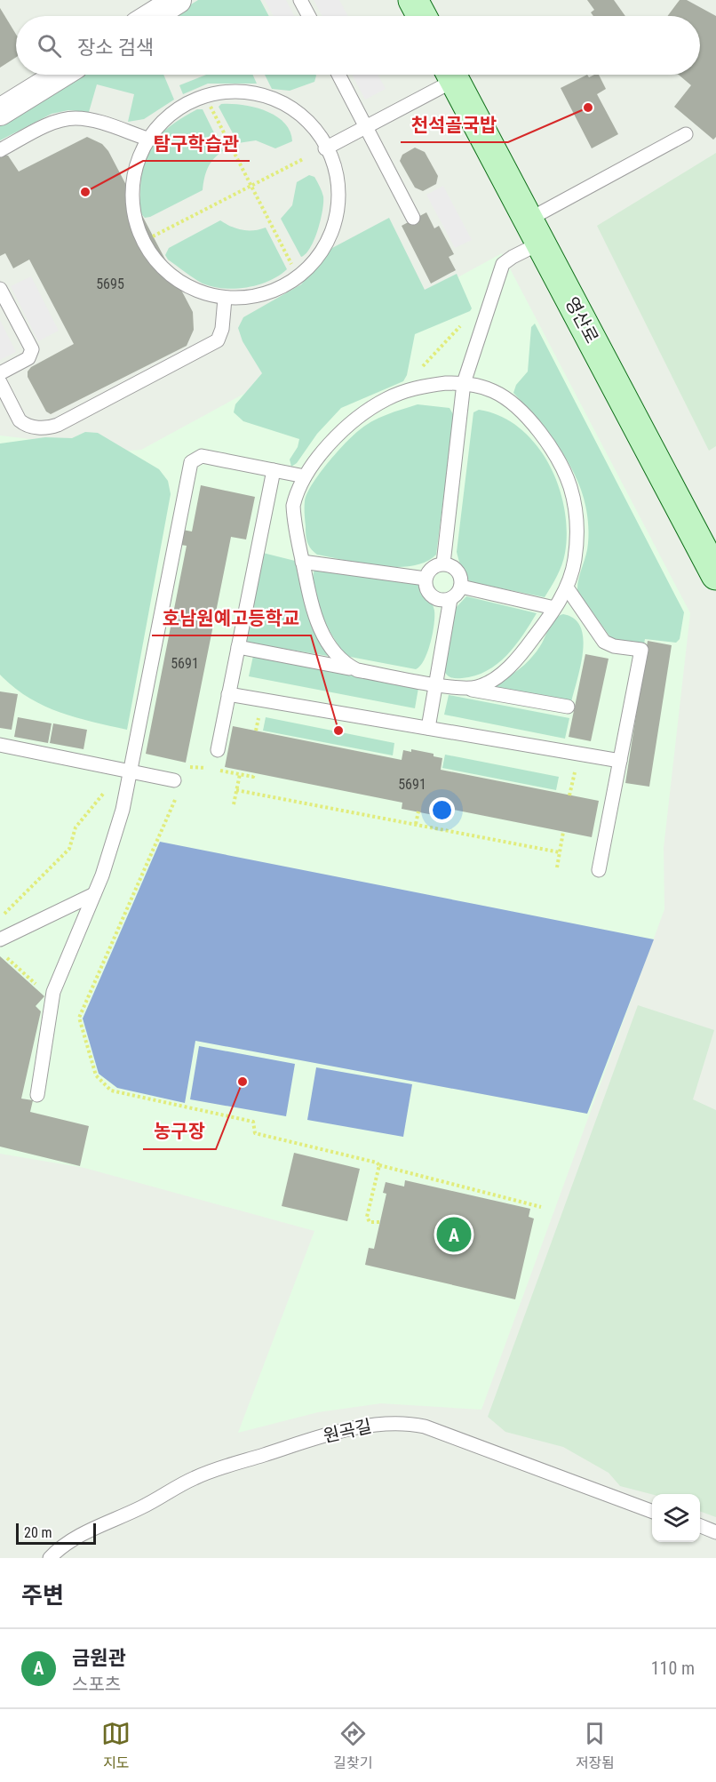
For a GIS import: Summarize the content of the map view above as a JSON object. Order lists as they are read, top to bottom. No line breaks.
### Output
{"streets":{"main road":["영산로"],"lane":["원곡길"]},"places":["천석골국밥","탐구학습관","호남원예고등학교","농구장"],"house_numbers":["5695","5691","5691"],"scale_bar":"20 m","page":{"search":"장소 검색","pins":"A","scale":"20 m","heading":"주변","list":[{"mark":"A","name":"금원관","note":"스포츠","value":"110 m"}],"nav":["지도","길찾기","저장됨"]}}
